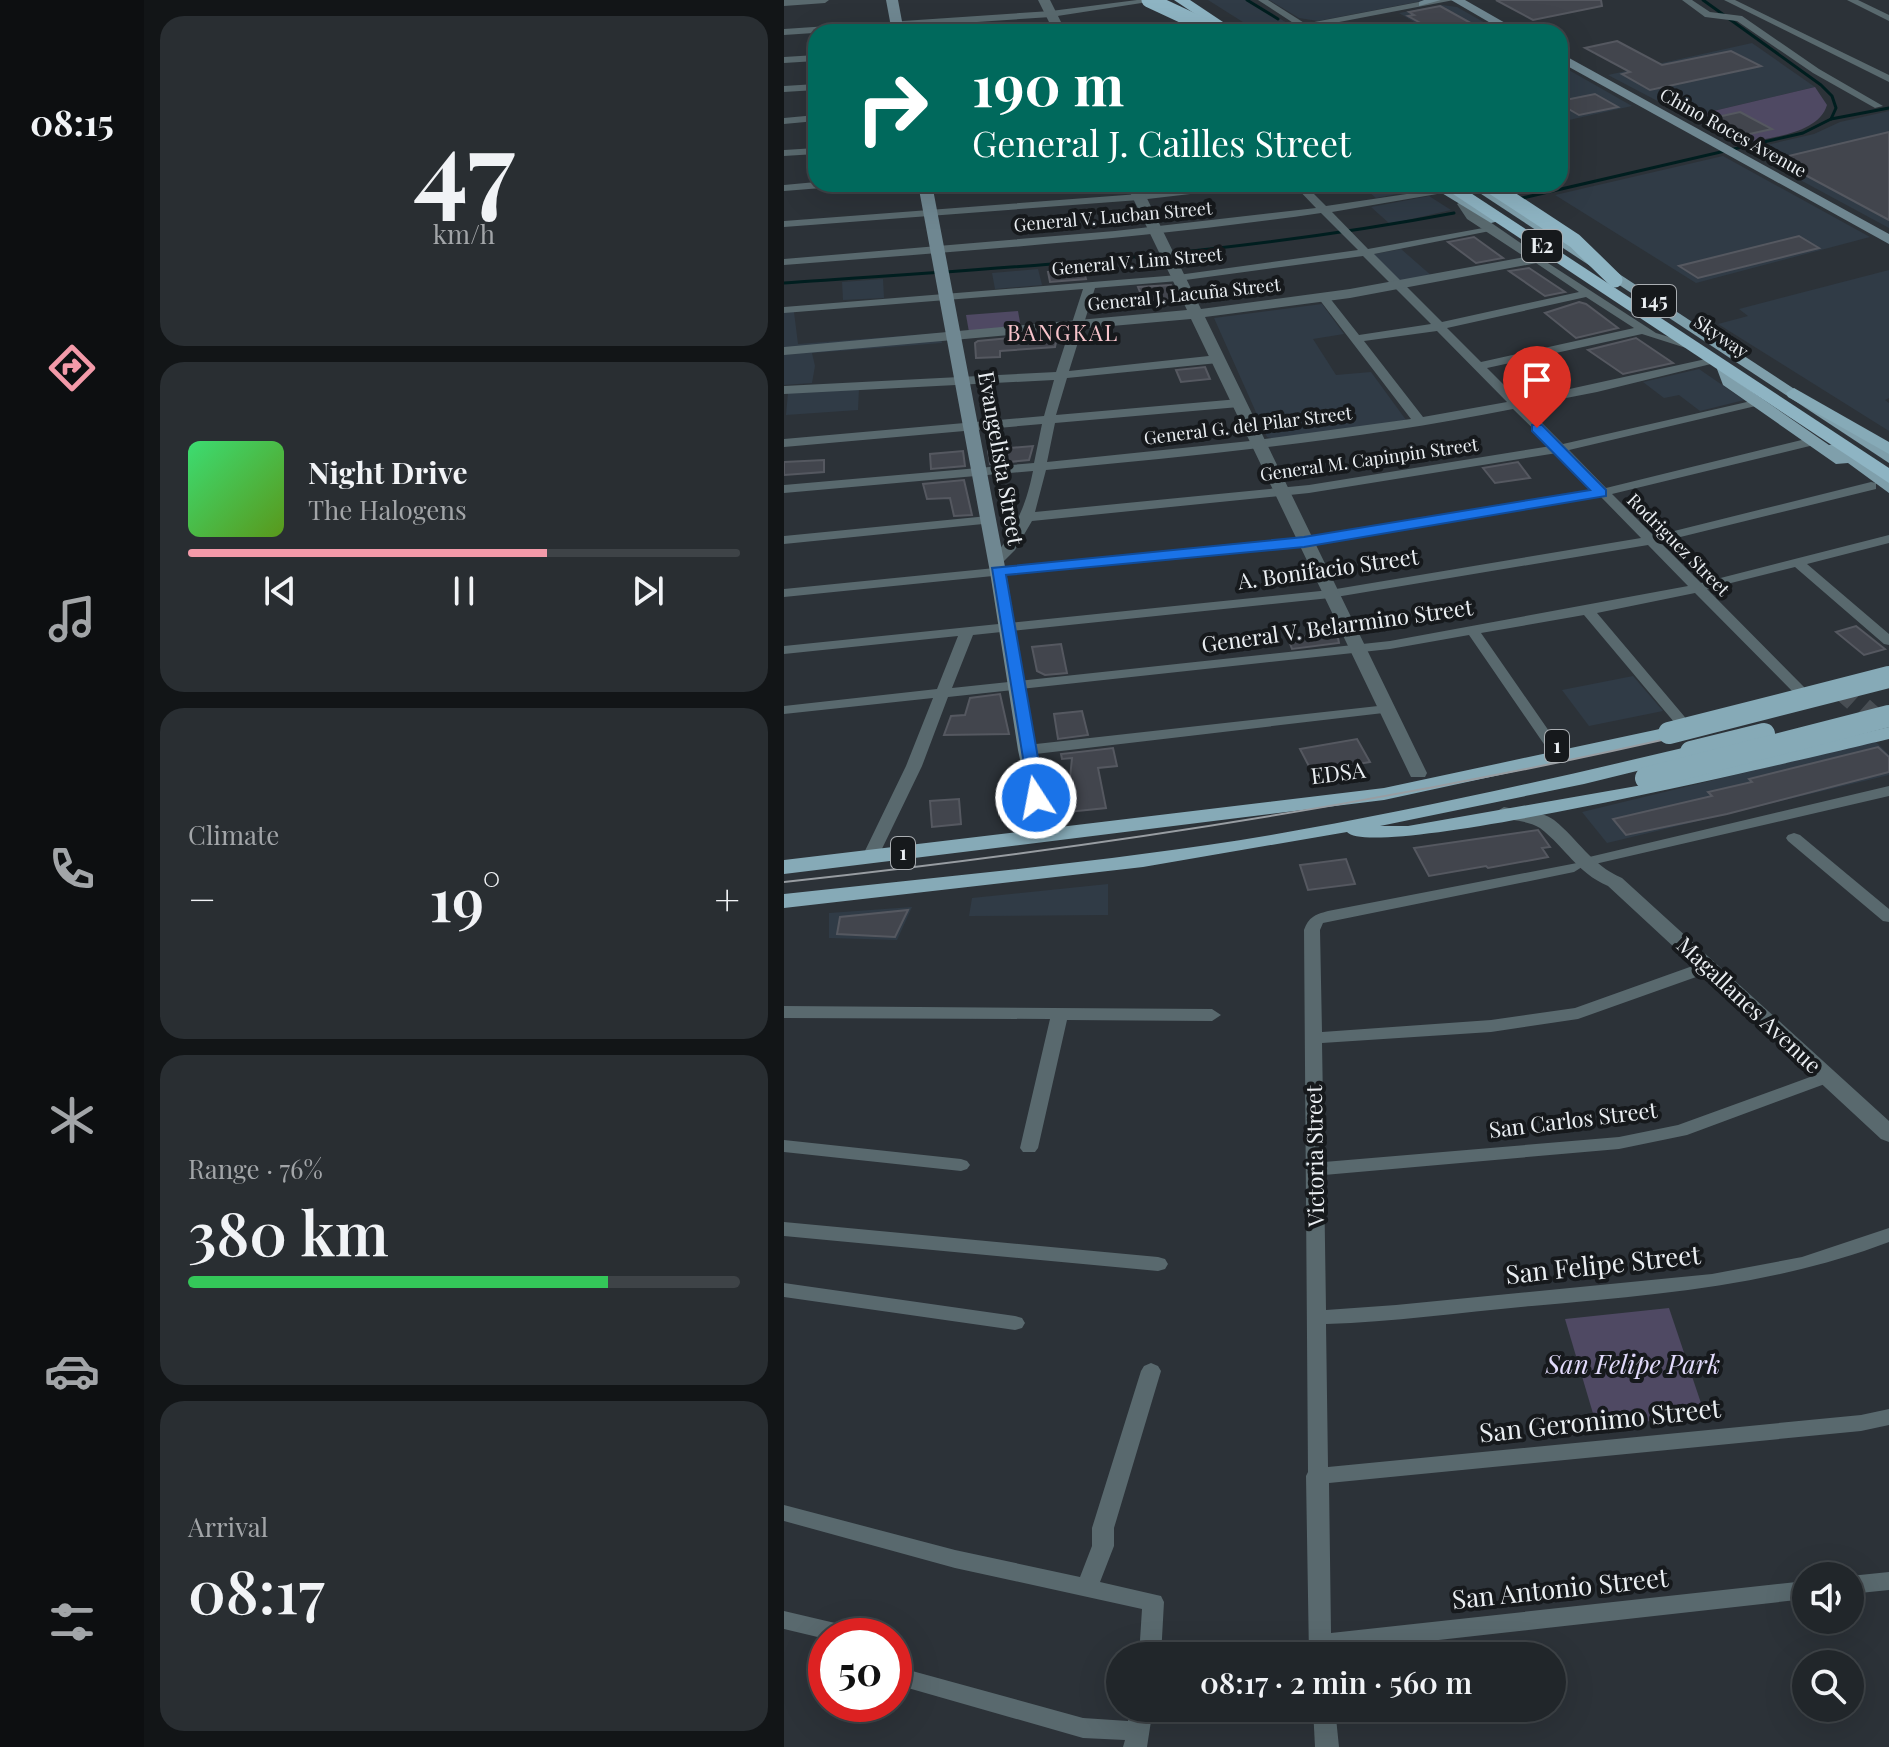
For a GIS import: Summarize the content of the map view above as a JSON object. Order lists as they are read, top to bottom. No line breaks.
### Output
{"streets":{"highway":["E2","Skyway","1","EDSA"],"main road":["Chino Roces Avenue","145","Evangelista Street"],"street":["General V. Lucban Street","General V. Lim Street","General J. Lacuña Street","General G. del Pilar Street","General M. Capinpin Street","Rodriguez Street","A. Bonifacio Street","General V. Belarmino Street","Magallanes Avenue","San Carlos Street","Victoria Street","San Felipe Street","San Geronimo Street","San Antonio Street"]},"crossings":[["General V. Lucban Street","Evangelista Street"],["General V. Lucban Street","Rodriguez Street"],["General V. Lim Street","Evangelista Street"],["General V. Lim Street","Rodriguez Street"],["General J. Lacuña Street","Evangelista Street"],["General J. Lacuña Street","Rodriguez Street"],["145","Skyway"],["145","General G. del Pilar Street"],["General G. del Pilar Street","Evangelista Street"],["General G. del Pilar Street","Rodriguez Street"],["Evangelista Street","A. Bonifacio Street"],["Evangelista Street","General V. Belarmino Street"],["Evangelista Street","EDSA"],["General M. Capinpin Street","Rodriguez Street"],["Rodriguez Street","A. Bonifacio Street"],["Rodriguez Street","General V. Belarmino Street"],["Rodriguez Street","1"],["1","EDSA"],["1","Magallanes Avenue"],["Magallanes Avenue","San Carlos Street"],["Magallanes Avenue","Victoria Street"],["San Carlos Street","Victoria Street"],["Victoria Street","San Felipe Street"],["Victoria Street","San Geronimo Street"]],"districts":["BANGKAL"],"parks":["San Felipe Park"],"page":{"tabs":"08:15","tile":[["47","km/h"],"Climate",["Range · 76%","380 km"],["Arrival","08:17"]],"turn":["190 m","General J. Cailles Street"],"song":["Night Drive","The Halogens"],"heat":["−","19°","+"],"limit":"50","trip":"08:17 · 2 min · 560 m"}}
